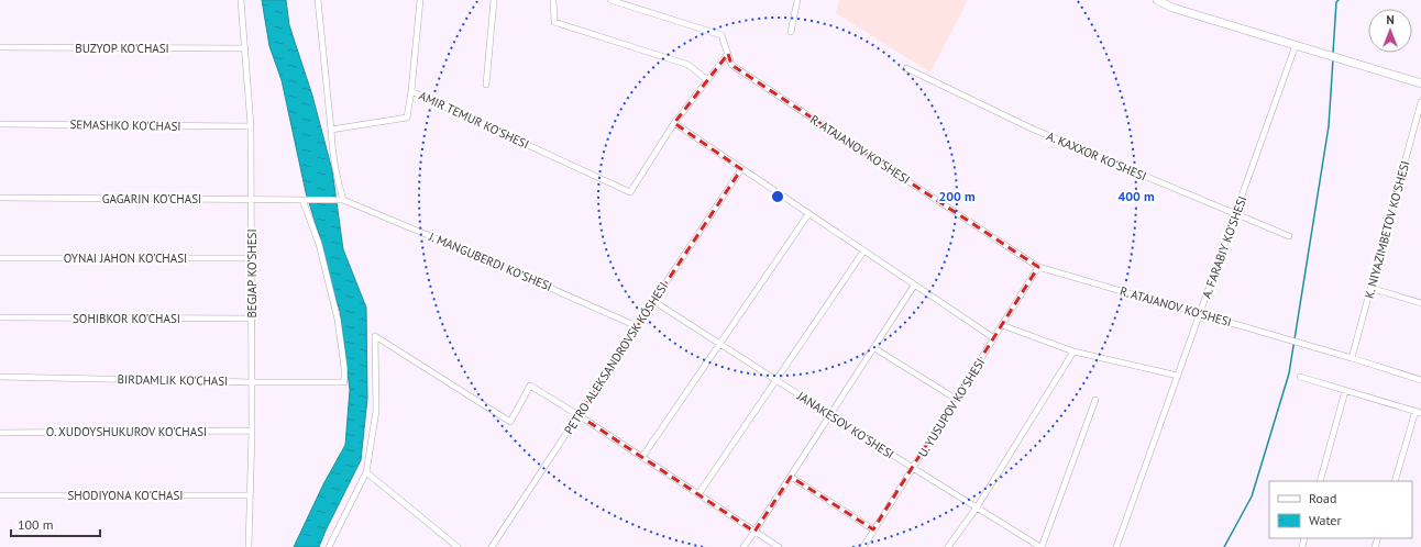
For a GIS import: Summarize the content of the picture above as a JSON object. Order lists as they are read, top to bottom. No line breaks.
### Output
{"streets":{"street":["BUZYOP KO'CHASI","AMIR TEMUR KO'SHESI","SEMASHKO KO'CHASI","R. ATAJANOV KO'SHESI","A. KAXXOR KO'SHESI","GAGARIN KO'CHASI","K. NIYAZIMBETOV KO'SHESI","A. FARABIY KO'SHESI","OYNAI JAHON KO'CHASI","J. MANGUBERDI KO'SHESI","BEGJAP KO'SHESI","SOHIBKOR KO'CHASI","PETRO ALEKSANDROVSK KÓSHESI","BIRDAMLIK KO'CHASI","U. YUSUPOV KO'SHESI","JANAKESOV KO'SHESI","O. XUDOYSHUKUROV KO'CHASI","SHODIYONA KO'CHASI"]},"crossings":[["BUZYOP KO'CHASI","BEGJAP KO'SHESI"],["SEMASHKO KO'CHASI","BEGJAP KO'SHESI"],["R. ATAJANOV KO'SHESI","K. NIYAZIMBETOV KO'SHESI"],["R. ATAJANOV KO'SHESI","A. FARABIY KO'SHESI"],["R. ATAJANOV KO'SHESI","U. YUSUPOV KO'SHESI"],["A. KAXXOR KO'SHESI","A. FARABIY KO'SHESI"],["GAGARIN KO'CHASI","J. MANGUBERDI KO'SHESI"],["GAGARIN KO'CHASI","BEGJAP KO'SHESI"],["GAGARIN KO'CHASI","BIRDAMLIK KO'CHASI"],["OYNAI JAHON KO'CHASI","BEGJAP KO'SHESI"],["J. MANGUBERDI KO'SHESI","PETRO ALEKSANDROVSK KÓSHESI"],["BEGJAP KO'SHESI","SOHIBKOR KO'CHASI"],["BEGJAP KO'SHESI","BIRDAMLIK KO'CHASI"],["BEGJAP KO'SHESI","O. XUDOYSHUKUROV KO'CHASI"],["BEGJAP KO'SHESI","SHODIYONA KO'CHASI"],["PETRO ALEKSANDROVSK KÓSHESI","JANAKESOV KO'SHESI"],["U. YUSUPOV KO'SHESI","JANAKESOV KO'SHESI"]],"legend":["Road","Water"],"scale_bar":"100 m","north":"top","rings":["200 m","400 m"]}
